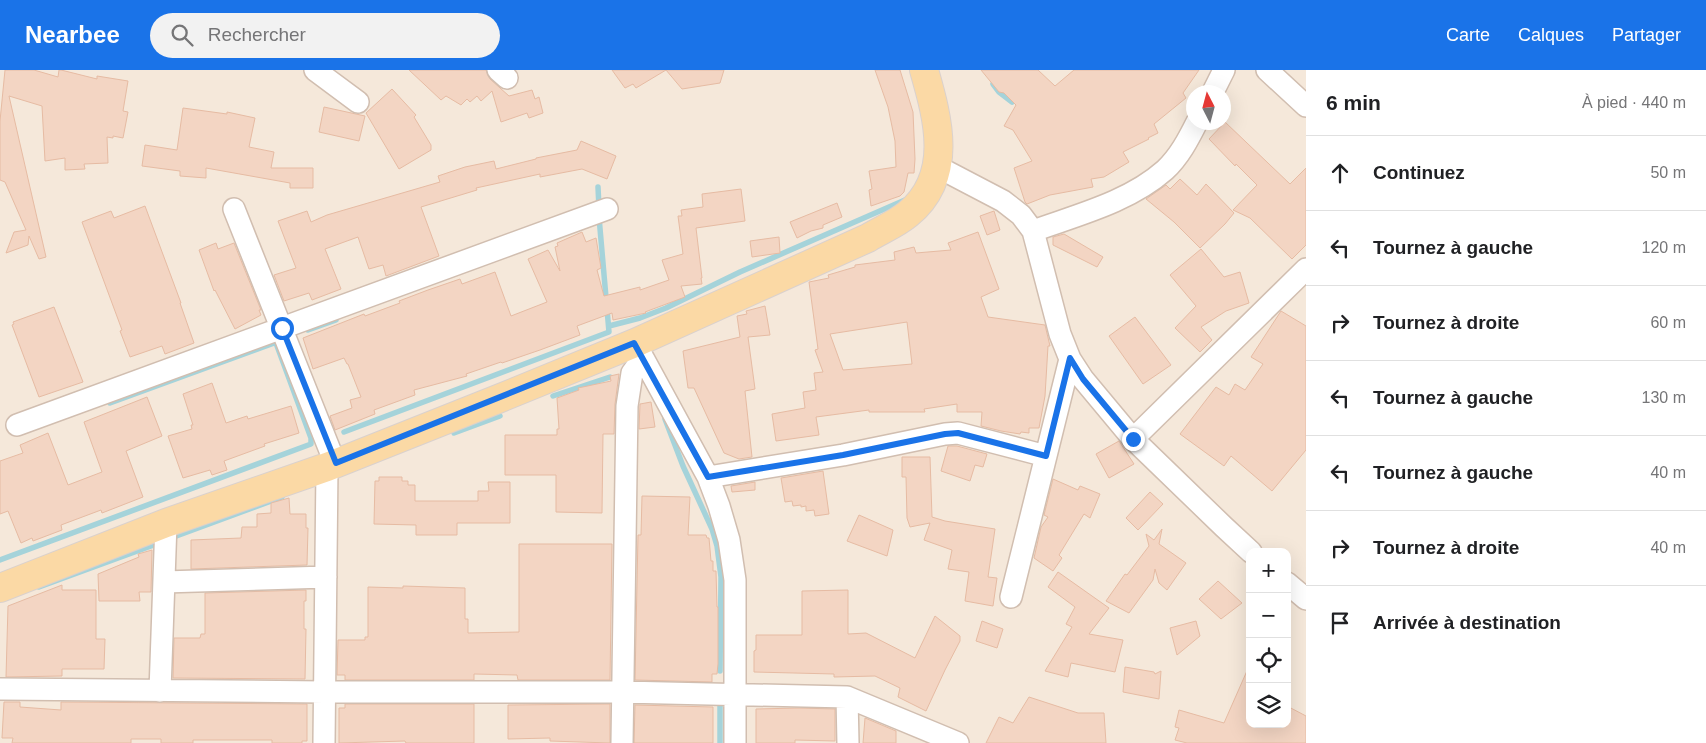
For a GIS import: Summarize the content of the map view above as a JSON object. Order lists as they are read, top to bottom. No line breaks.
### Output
{"north":"top","page":{"header":"Nearbee","search":"Rechercher","nav":["Carte","Calques","Partager"],"heading":["6 min","À pied · 440 m"],"list":[["Continuez","50 m"],["Tournez à gauche","120 m"],["Tournez à droite","60 m"],["Tournez à gauche","130 m"],["Tournez à gauche","40 m"],["Tournez à droite","40 m"],"Arrivée à destination"],"map_buttons":["+","−"]}}
